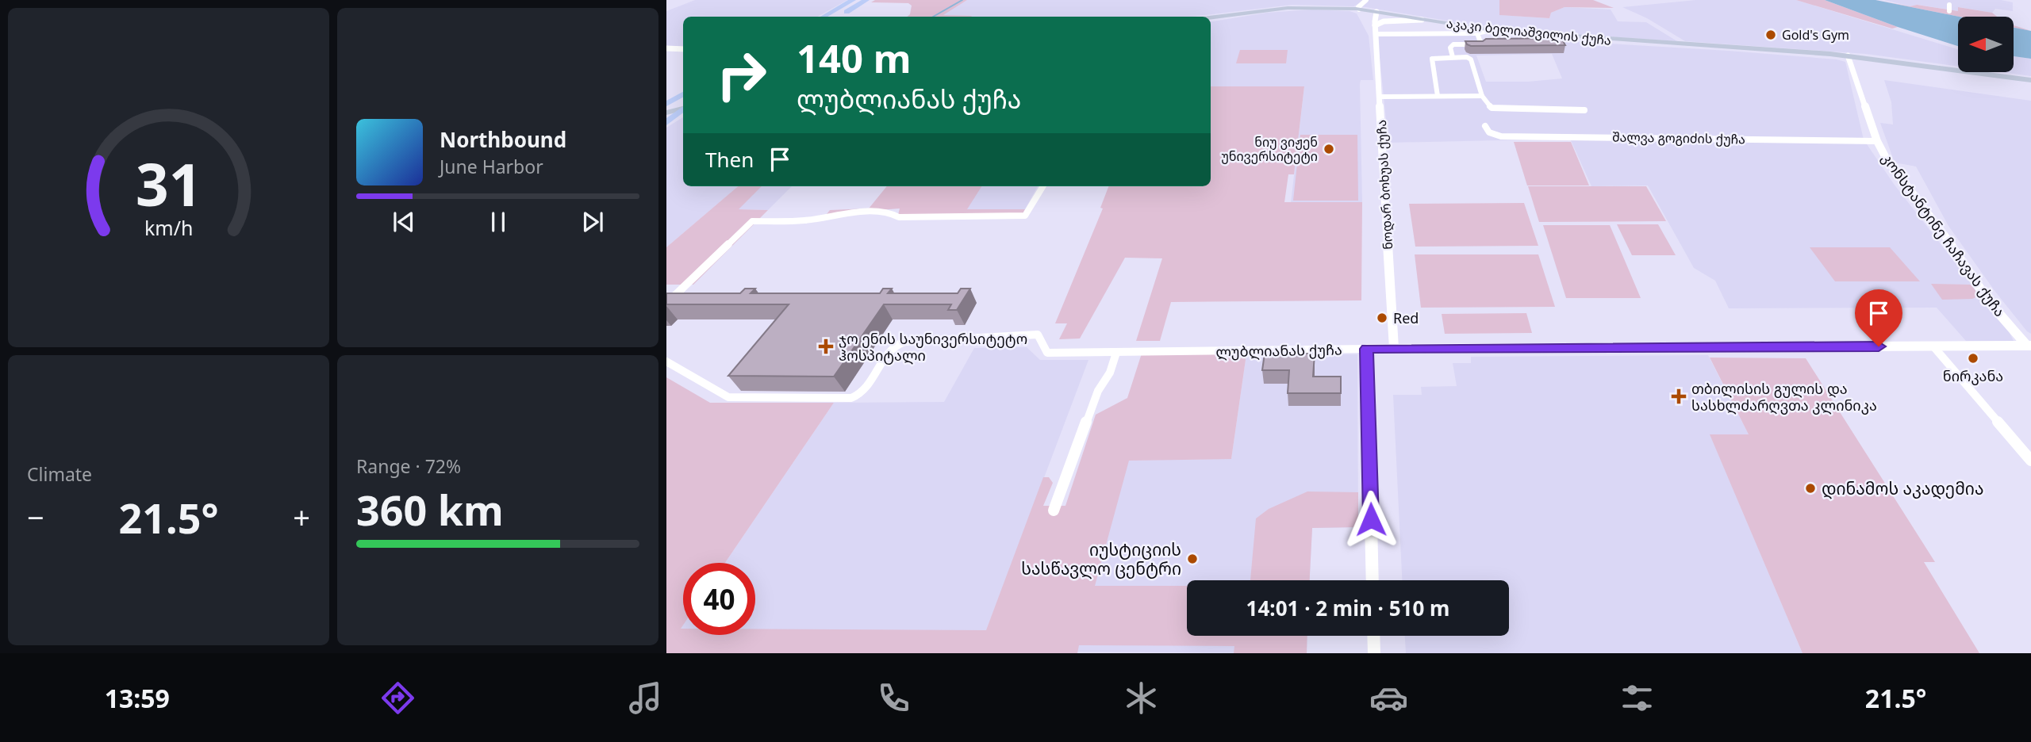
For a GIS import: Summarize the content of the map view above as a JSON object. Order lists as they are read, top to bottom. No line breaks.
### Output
{"streets":{"main road":["აკაკი ბელიაშვილის ქუჩა"],"street":["შალვა გოგიძის ქუჩა","ნოდარ ბოხუას ქუჩა","კონსტანტინე ჩაჩავას ქუჩა","ლუბლიანას ქუჩა"]},"crossings":[["აკაკი ბელიაშვილის ქუჩა","ნოდარ ბოხუას ქუჩა"],["აკაკი ბელიაშვილის ქუჩა","კონსტანტინე ჩაჩავას ქუჩა"],["შალვა გოგიძის ქუჩა","კონსტანტინე ჩაჩავას ქუჩა"],["ნოდარ ბოხუას ქუჩა","ლუბლიანას ქუჩა"],["კონსტანტინე ჩაჩავას ქუჩა","ლუბლიანას ქუჩა"]],"places":{"other":["Gold's Gym","ნიუ ვიჟენ უნივერსიტეტი","Red","ნირკანა","დინამოს აკადემია","იუსტიციის სასწავლო ცენტრი"],"health":["ჯო ენის საუნივერსიტეტო ჰოსპიტალი","თბილისის გულის და სასხლძარღვთა კლინიკა"]},"north":"left","page":{"turn":["140 m","ლუბლიანას ქუჩა"],"song":["Northbound","June Harbor"],"then":"Then","tile":["Climate",["Range · 72%","360 km"]],"heat":["−","21.5°","+"],"limit":"40","trip":"14:01 · 2 min · 510 m","tabs":["13:59","21.5°"],"gauge":["31","km/h"]}}
